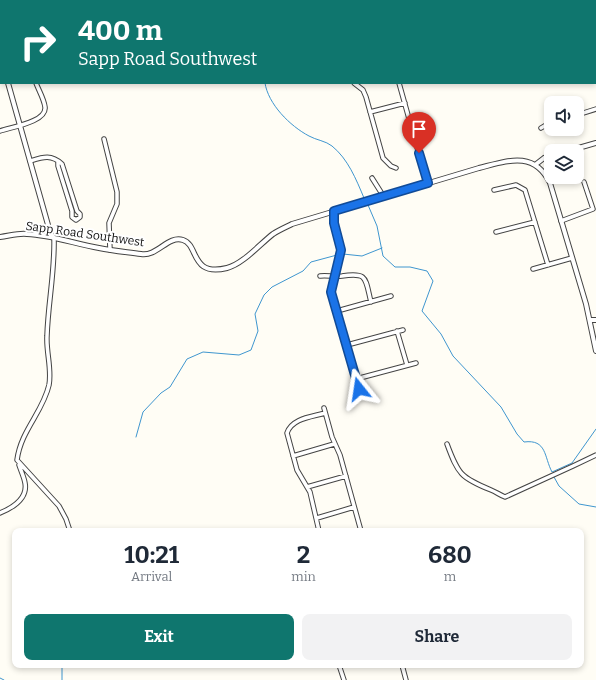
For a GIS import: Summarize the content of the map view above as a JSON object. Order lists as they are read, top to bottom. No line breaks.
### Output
{"streets":{"street":["Sapp Road Southwest"]},"page":{"turn":["400 m","Sapp Road Southwest"],"eta":["10:21","Arrival","2","min","680","m"],"buttons":["Exit","Share"]}}
